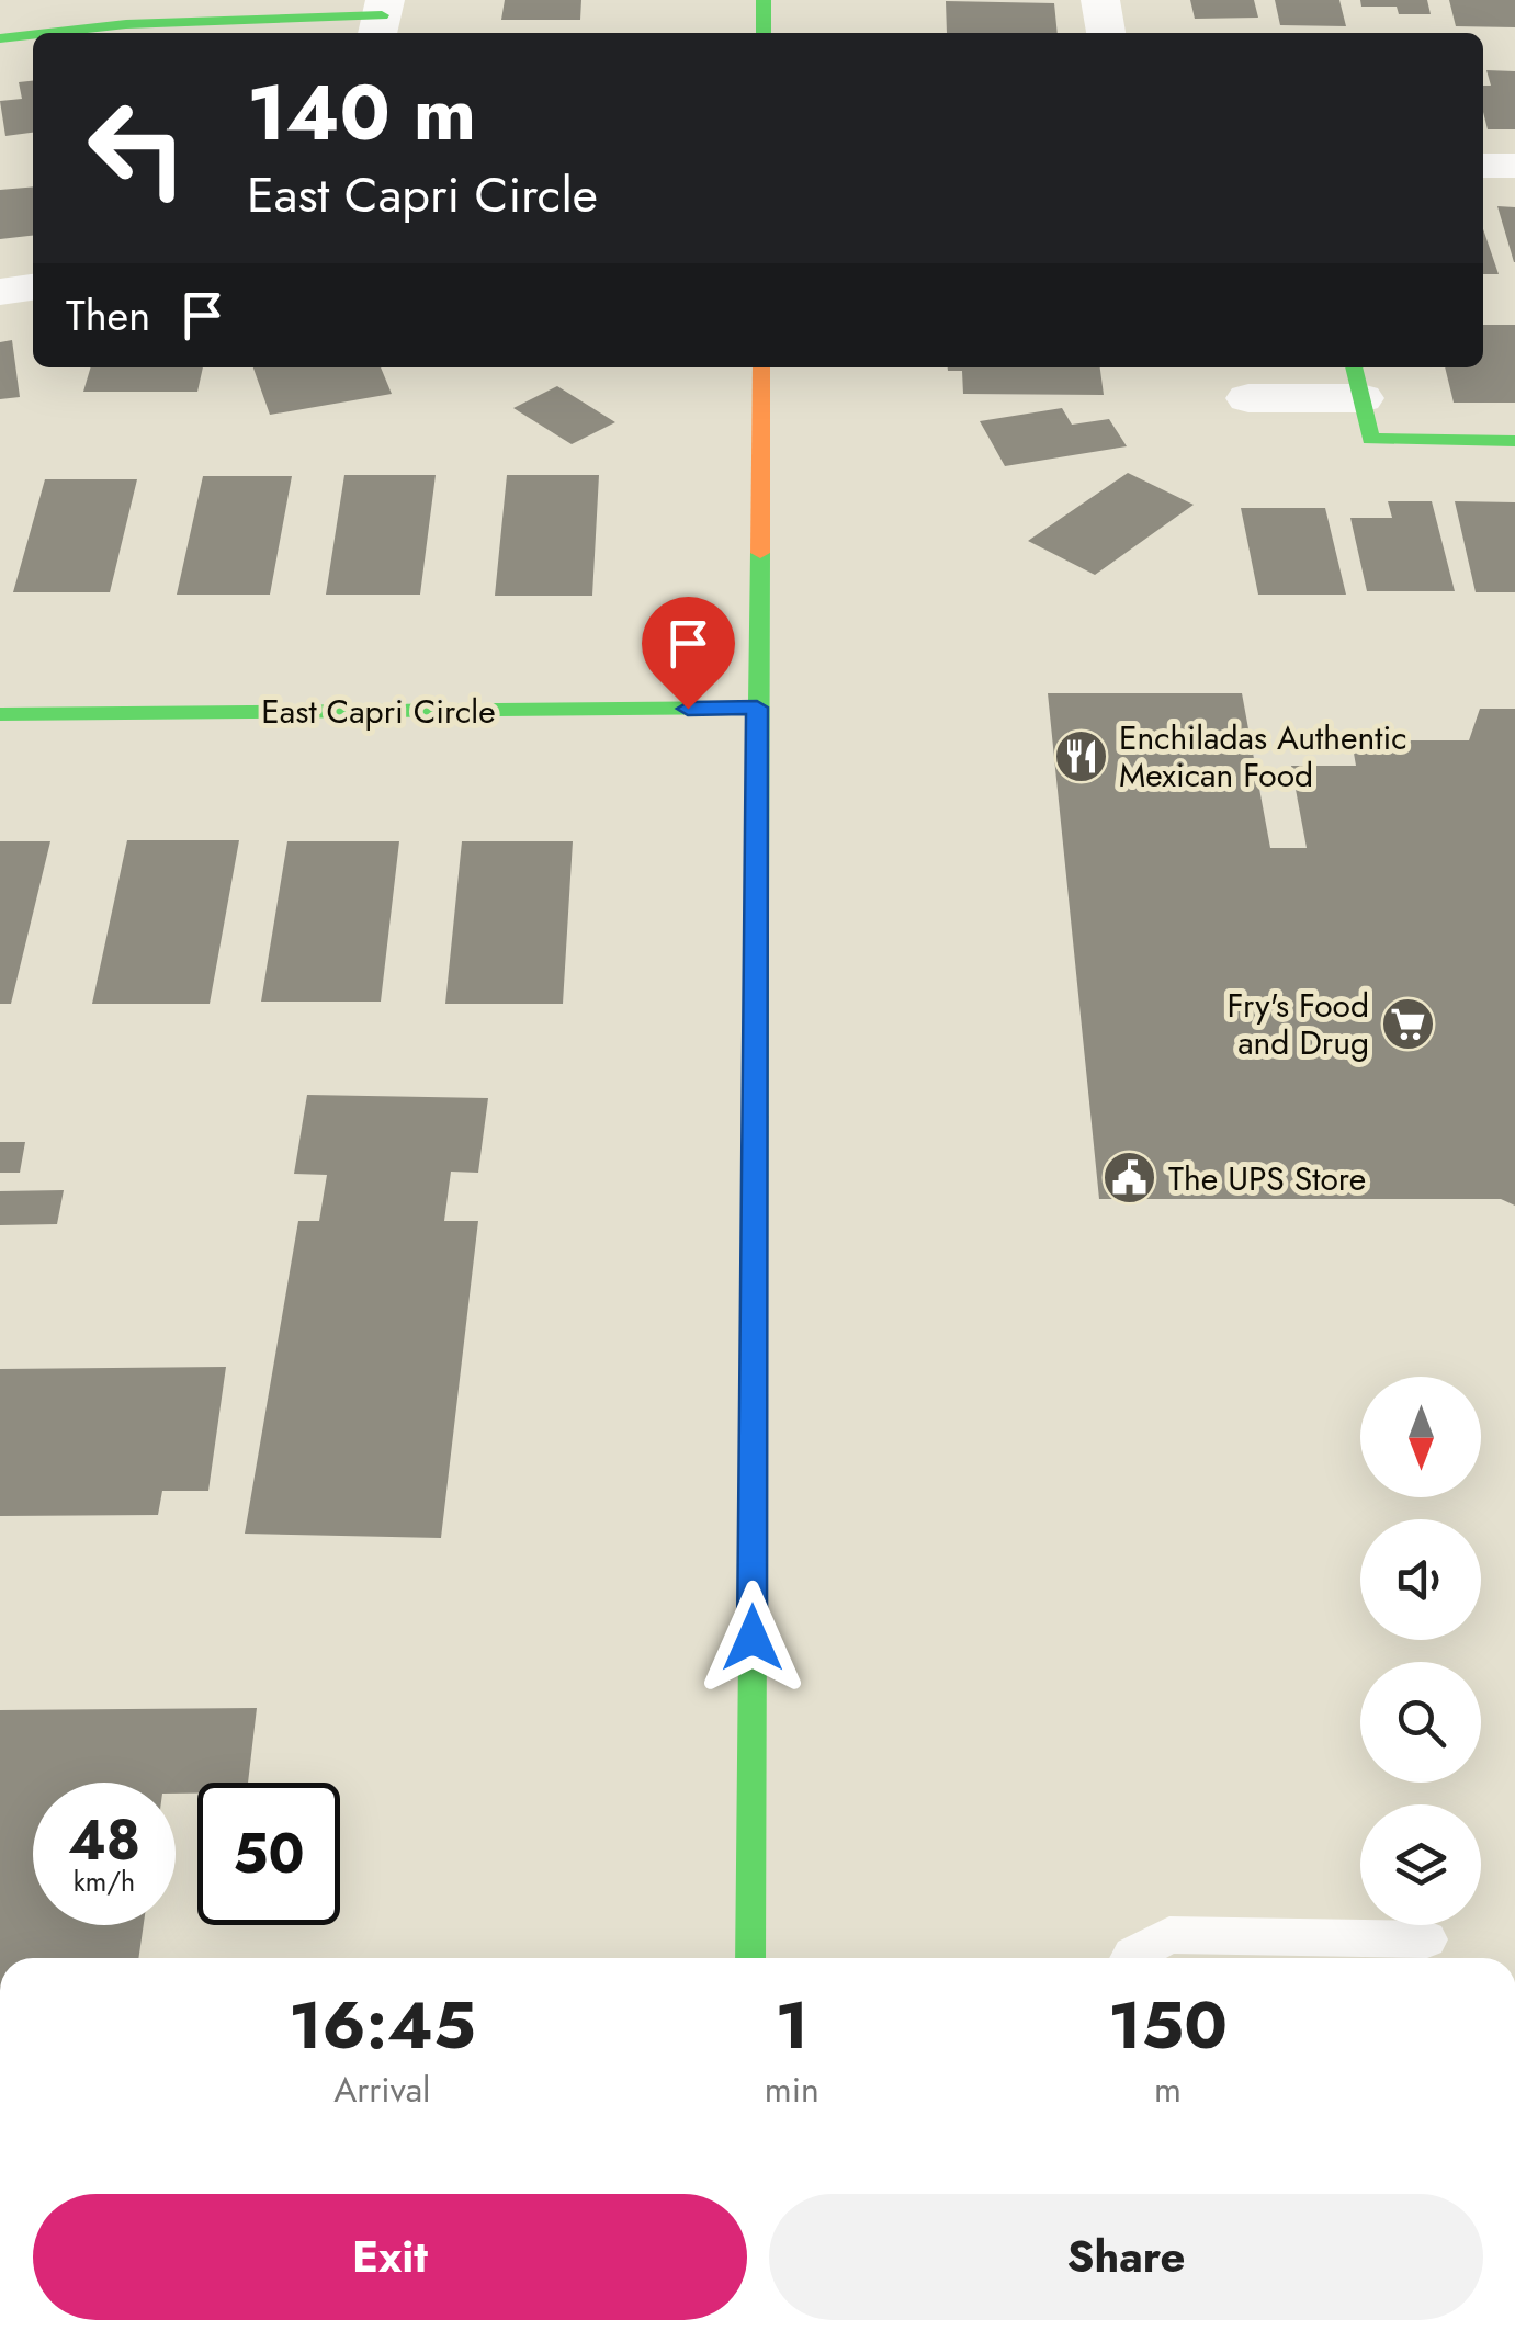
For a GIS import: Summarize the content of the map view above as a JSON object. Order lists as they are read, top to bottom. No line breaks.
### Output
{"streets":{"main road":["East Capri Circle"]},"places":{"restaurant":["Enchiladas Authentic Mexican Food"],"supermarket":["Fry's Food and Drug"],"public building":["The UPS Store"]},"north":"bottom","page":{"turn":["140 m","East Capri Circle"],"then":"Then","speed":"48 km/h","limit":"50","eta":["16:45","Arrival","1","min","150","m"],"buttons":["Exit","Share"]}}
